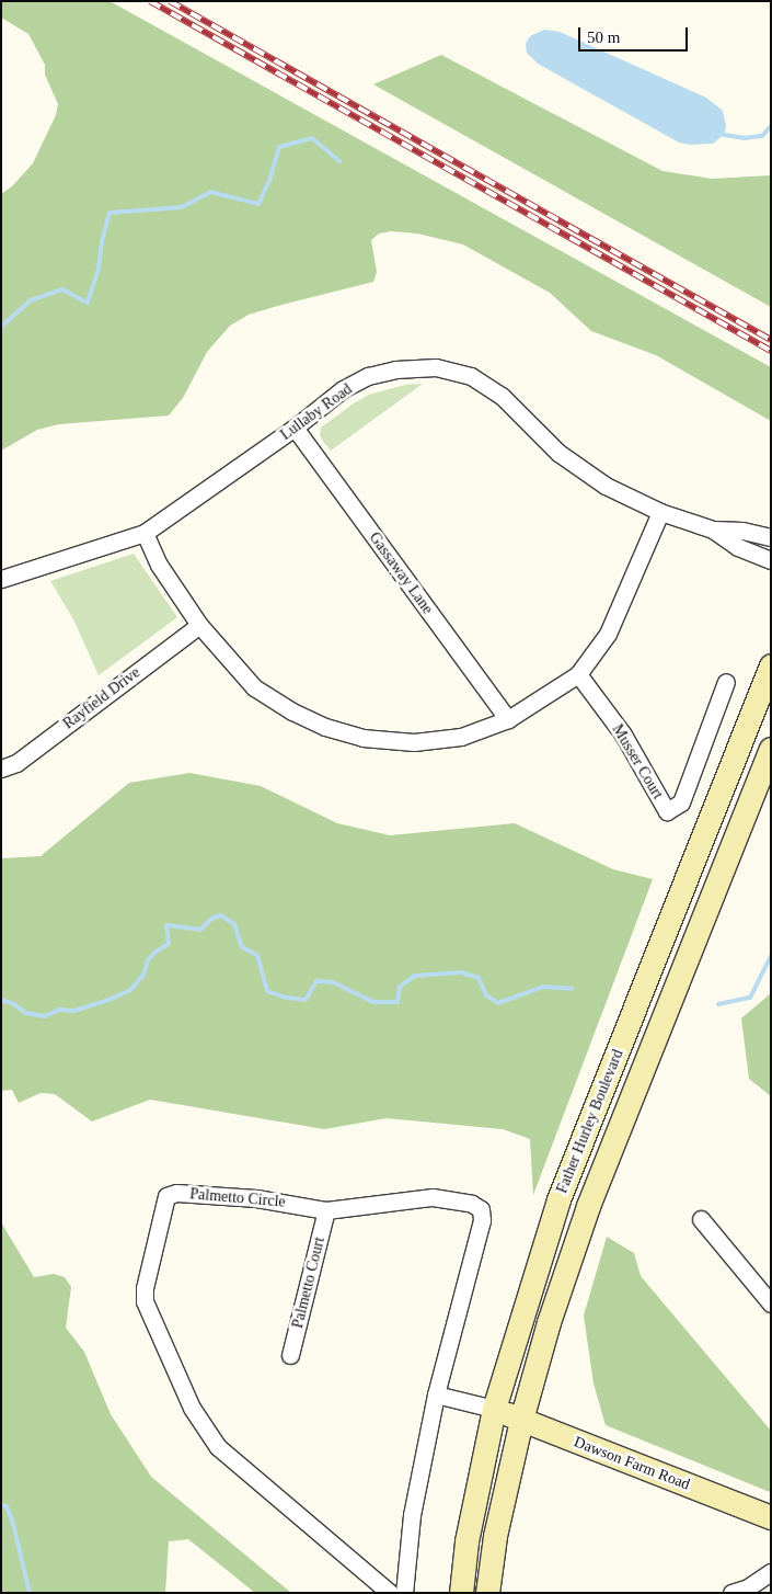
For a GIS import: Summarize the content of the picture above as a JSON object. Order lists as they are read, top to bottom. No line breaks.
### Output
{"streets":{"main road":["Father Hurley Boulevard","Dawson Farm Road"],"street":["Lullaby Road","Gassaway Lane","Rayfield Drive","Musser Court","Palmetto Circle","Palmetto Court"]},"crossings":[["Lullaby Road","Gassaway Lane"],["Father Hurley Boulevard","Dawson Farm Road"],["Palmetto Circle","Palmetto Court"]],"scale_bar":"50 m"}
